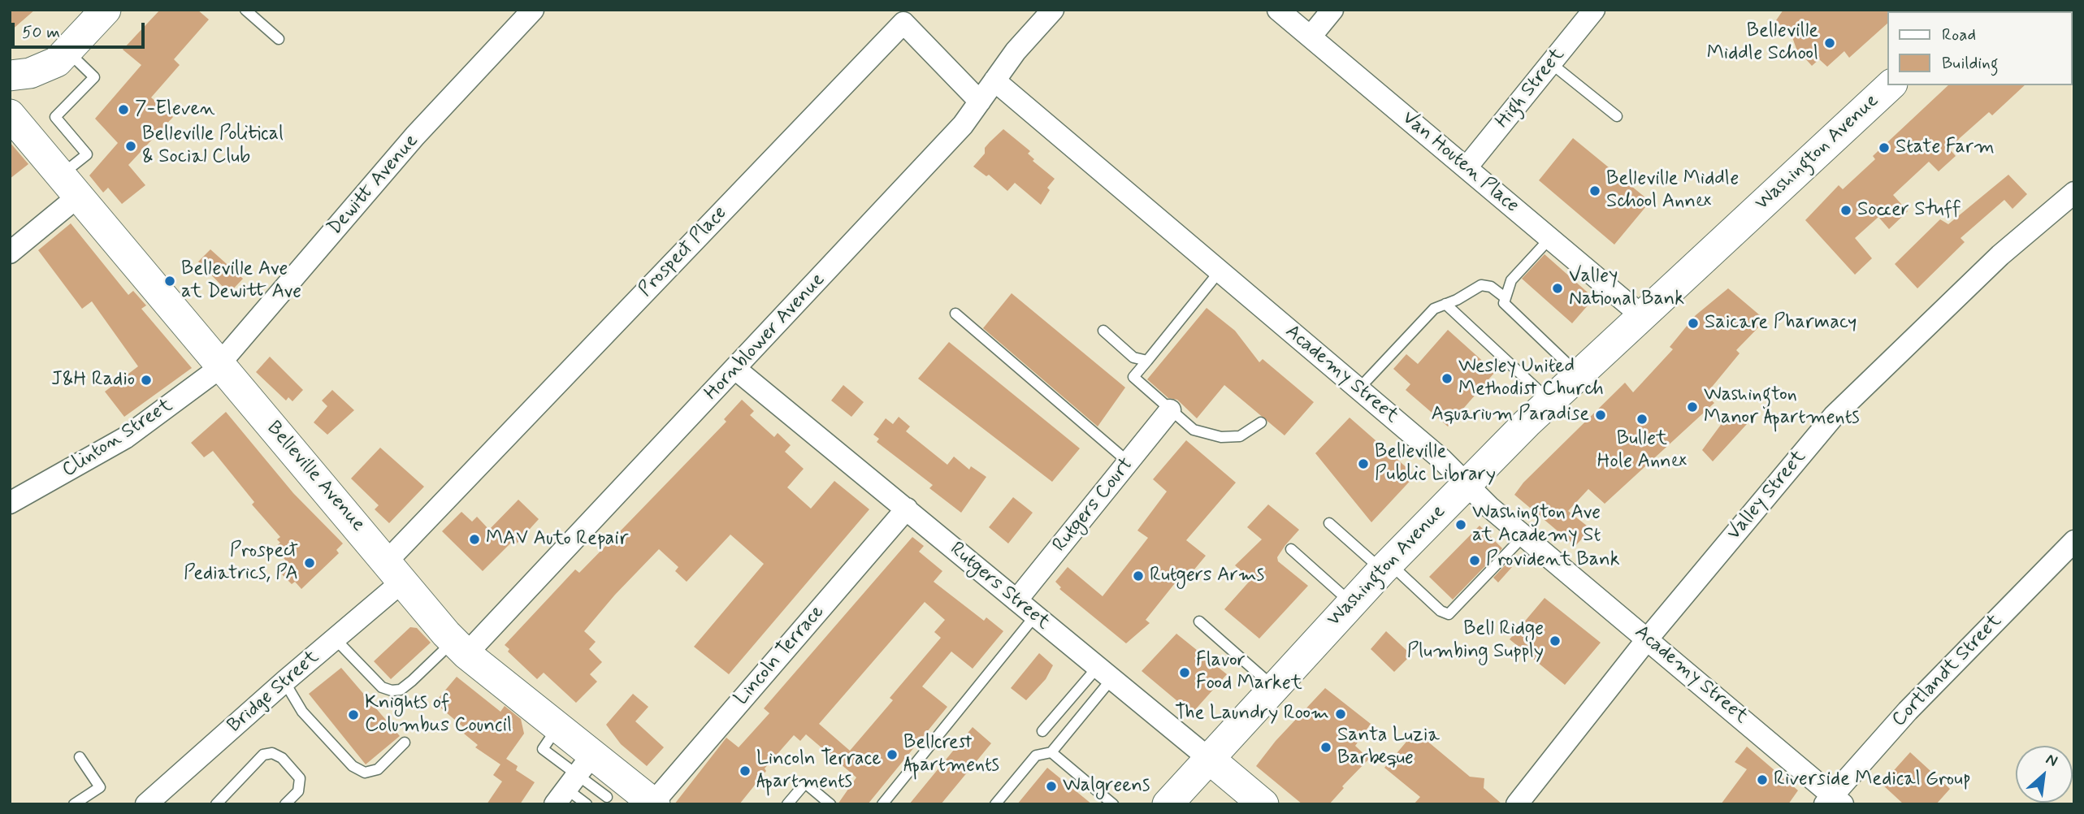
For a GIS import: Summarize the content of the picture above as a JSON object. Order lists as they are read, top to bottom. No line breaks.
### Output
{"streets":{"main road":["Washington Avenue","Belleville Avenue","Rutgers Street"],"street":["High Street","Van Houten Place","Dewitt Avenue","Prospect Place","Hornblower Avenue","Academy Street","Clinton Street","Valley Street","Rutgers Court","Lincoln Terrace","Cortlandt Street","Bridge Street"]},"crossings":[["High Street","Van Houten Place"],["Washington Avenue","Van Houten Place"],["Washington Avenue","Academy Street"],["Washington Avenue","Rutgers Street"],["Dewitt Avenue","Clinton Street"],["Dewitt Avenue","Belleville Avenue"],["Prospect Place","Hornblower Avenue"],["Prospect Place","Belleville Avenue"],["Prospect Place","Bridge Street"],["Hornblower Avenue","Academy Street"],["Hornblower Avenue","Belleville Avenue"],["Hornblower Avenue","Rutgers Street"],["Academy Street","Valley Street"],["Academy Street","Cortlandt Street"],["Clinton Street","Belleville Avenue"],["Belleville Avenue","Lincoln Terrace"],["Belleville Avenue","Bridge Street"],["Rutgers Court","Rutgers Street"],["Rutgers Street","Lincoln Terrace"]],"places":["Belleville Middle School","7-Eleven","Belleville Political & Social Club","State Farm","Belleville Middle School Annex","Soccer Stuff","Belleville Ave at Dewitt Ave","Valley National Bank","Saicare Pharmacy","Wesley United Methodist Church","J&H Radio","Washington Manor Apartments","Aquarium Paradise","Bullet Hole Annex","Belleville Public Library","Washington Ave at Academy St","MAV Auto Repair","Provident Bank","Prospect Pediatrics, PA","Rutgers Arms","Bell Ridge Plumbing Supply","Flavor Food Market","The Laundry Room","Knights of Columbus Council","Santa Luzia Barbeque","Bellcrest Apartments","Lincoln Terrace Apartments","Riverside Medical Group","Walgreens"],"legend":["Road","Building"],"scale_bar":"50 m","north":"top right"}
